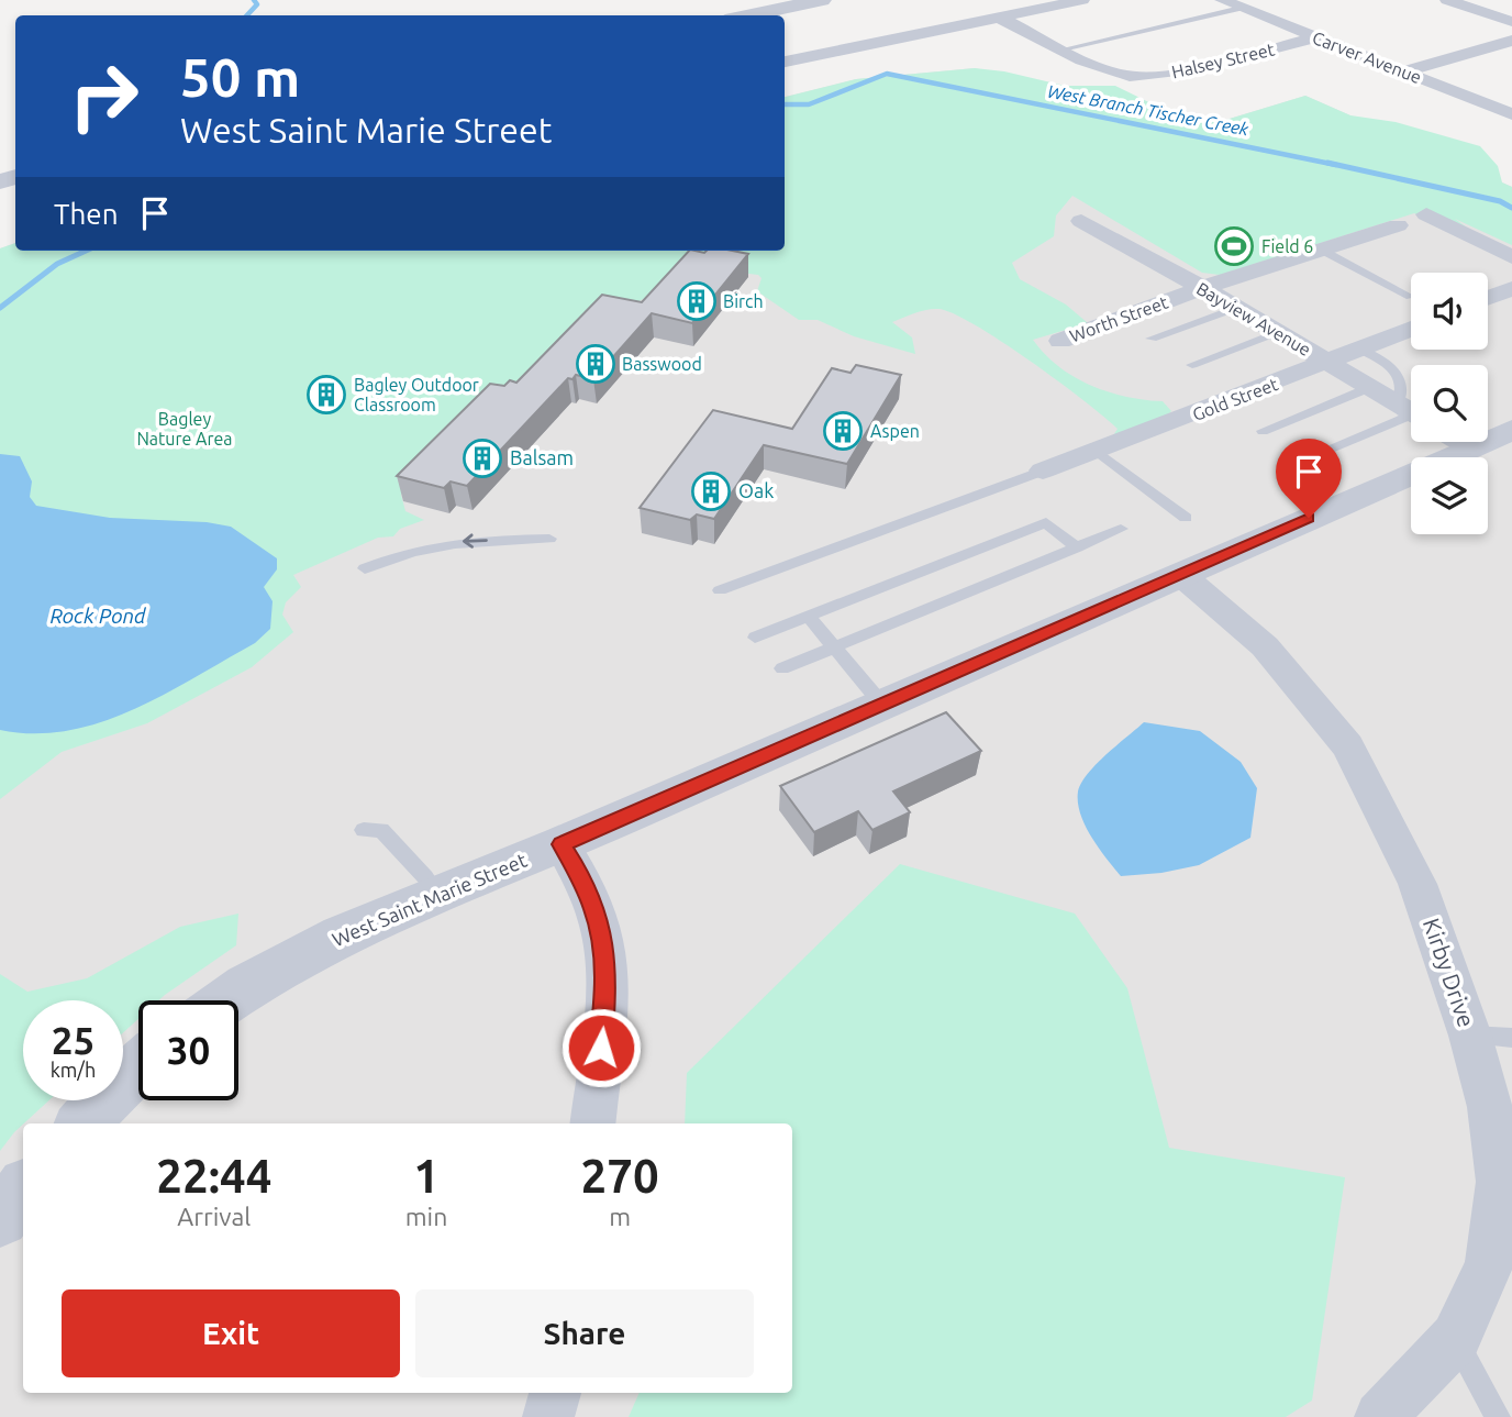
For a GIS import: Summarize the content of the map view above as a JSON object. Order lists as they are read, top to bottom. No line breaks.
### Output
{"streets":{"street":["Carver Avenue","Halsey Street","Worth Street","Bayview Avenue","Gold Street","West Saint Marie Street","Kirby Drive"]},"crossings":[["Carver Avenue","Halsey Street"],["Worth Street","Bayview Avenue"],["Bayview Avenue","Gold Street"],["West Saint Marie Street","Kirby Drive"]],"water":["West Branch Tischer Creek","Rock Pond"],"parks":["Bagley Nature Area"],"places":{"sports":["Field 6"],"building":["Birch","Basswood","Bagley Outdoor Classroom","Aspen","Balsam","Oak"]},"page":{"turn":["50 m","West Saint Marie Street"],"then":"Then","speed":"25 km/h","limit":"30","eta":["22:44","Arrival","1","min","270","m"],"buttons":["Exit","Share"]}}
